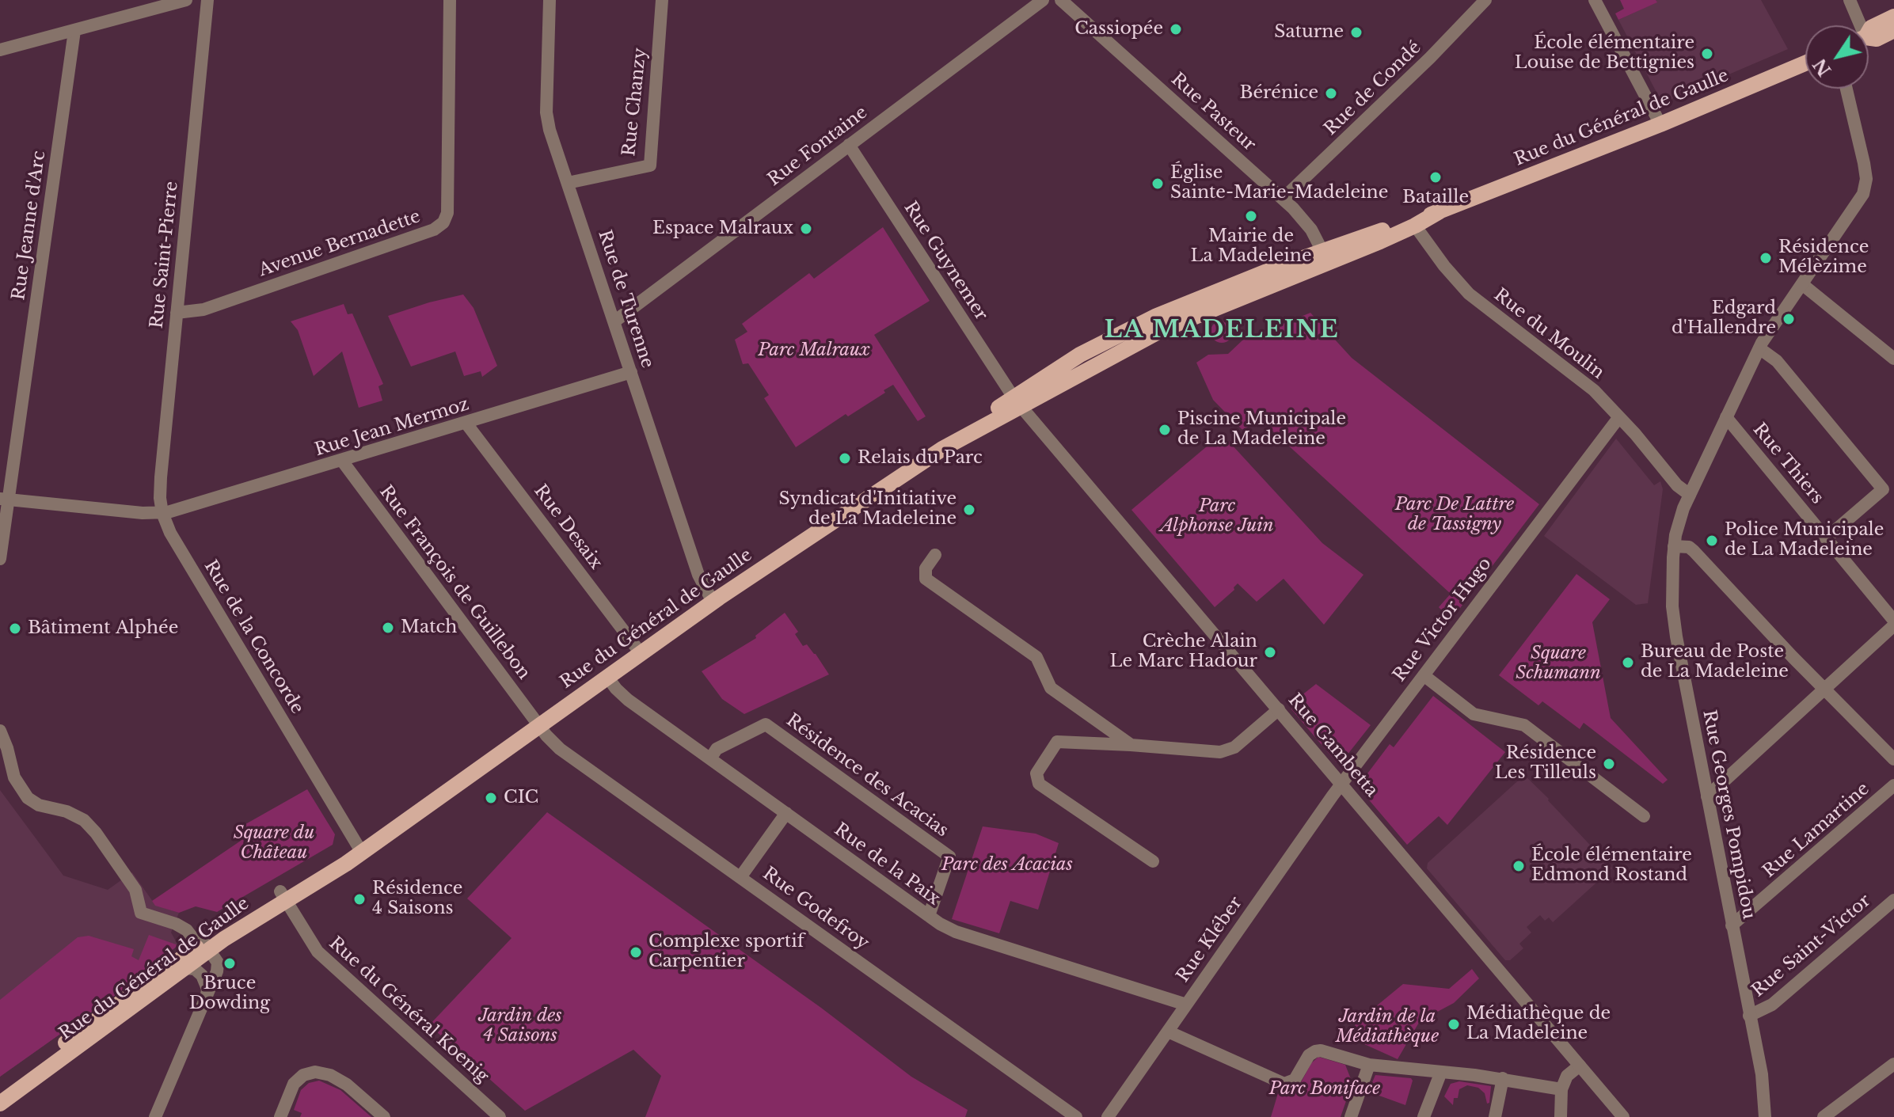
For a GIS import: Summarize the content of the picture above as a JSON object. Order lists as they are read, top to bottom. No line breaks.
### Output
{"streets":{"main road":["Rue du Général de Gaulle"],"street":["Rue de Condé","Rue Chanzy","Rue Pasteur","Rue Fontaine","Rue Jeanne d'Arc","Avenue Bernadette","Rue Saint-Pierre","Rue Guynemer","Rue de Turenne","Rue du Moulin","Rue Jean Mermoz","Rue Thiers","Rue Desaix","Rue François de Guillebon","Rue Victor Hugo","Rue de la Concorde","Rue Gambetta","Résidence des Acacias","Rue Georges Pompidou","Rue Lamartine","Rue de la Paix","Rue Godefroy","Rue Kléber","Rue Saint-Victor","Rue du Général Koenig"]},"crossings":[["Rue de Condé","Rue Pasteur"],["Rue Chanzy","Rue de Turenne"],["Rue Pasteur","Rue du Général de Gaulle"],["Rue du Général de Gaulle","Rue Guynemer"],["Rue du Général de Gaulle","Rue de Turenne"],["Rue du Général de Gaulle","Rue du Moulin"],["Rue du Général de Gaulle","Rue Desaix"],["Rue du Général de Gaulle","Rue François de Guillebon"],["Rue du Général de Gaulle","Rue de la Concorde"],["Rue du Général de Gaulle","Rue Gambetta"],["Rue du Général de Gaulle","Rue de la Paix"],["Rue du Général de Gaulle","Rue Godefroy"],["Rue du Général de Gaulle","Rue du Général Koenig"],["Rue Fontaine","Rue Guynemer"],["Rue Fontaine","Rue de Turenne"],["Avenue Bernadette","Rue Saint-Pierre"],["Rue Saint-Pierre","Rue Jean Mermoz"],["Rue Saint-Pierre","Rue de la Concorde"],["Rue Guynemer","Rue Gambetta"],["Rue de Turenne","Rue Jean Mermoz"],["Rue du Moulin","Rue Victor Hugo"],["Rue du Moulin","Rue Georges Pompidou"],["Rue Jean Mermoz","Rue Desaix"],["Rue Jean Mermoz","Rue François de Guillebon"],["Rue Jean Mermoz","Rue de la Concorde"],["Rue Thiers","Rue Georges Pompidou"],["Rue François de Guillebon","Rue Godefroy"],["Rue Victor Hugo","Rue Gambetta"],["Rue Victor Hugo","Rue Kléber"],["Rue Gambetta","Rue Kléber"],["Résidence des Acacias","Rue de la Paix"],["Rue Georges Pompidou","Rue Lamartine"],["Rue Georges Pompidou","Rue Saint-Victor"],["Rue de la Paix","Rue Kléber"]],"districts":["LA MADELEINE"],"parks":["Parc Malraux","Parc De Lattre de Tassigny","Parc Alphonse Juin","Square Schumann","Square du Château","Parc des Acacias","Jardin des 4 Saisons","Jardin de la Médiathèque","Parc Boniface"],"places":["Cassiopée","Saturne","École élémentaire Louise de Bettignies","Bérénice","Bataille","Église Sainte-Marie-Madeleine","Mairie de La Madeleine","Espace Malraux","Résidence Mélèzime","Edgard d'Hallendre","Piscine Municipale de La Madeleine","Relais du Parc","Syndicat d'Initiative de La Madeleine","Police Municipale de La Madeleine","Match","Bâtiment Alphée","Crèche Alain Le Marc Hadour","Bureau de Poste de La Madeleine","Résidence Les Tilleuls","CIC","École élémentaire Edmond Rostand","Résidence 4 Saisons","Complexe sportif Carpentier","Bruce Dowding","Médiathèque de La Madeleine"],"north":"bottom left"}
